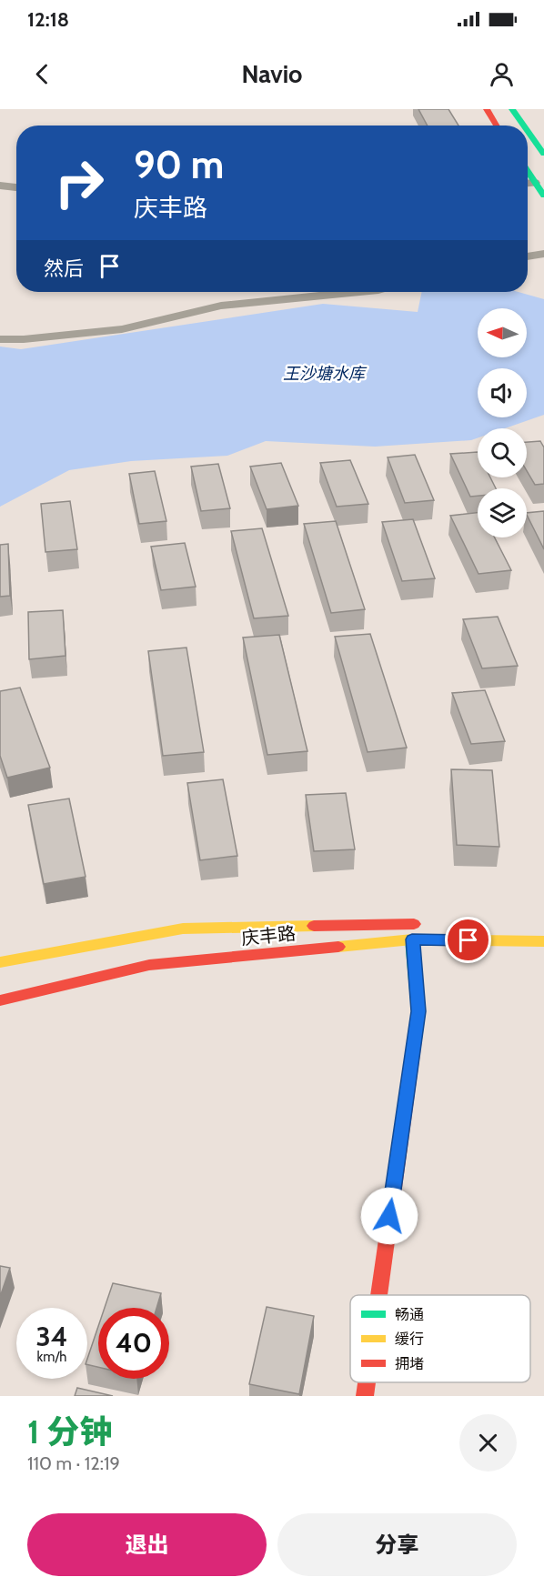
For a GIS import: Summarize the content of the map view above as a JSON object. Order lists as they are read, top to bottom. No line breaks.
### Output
{"streets":{"main road":["庆丰路"]},"water":["王沙塘水库"],"legend":["畅通","缓行","拥堵"],"north":"left","page":{"status":"12:18","header":"Navio","turn":["90 m","庆丰路"],"then":"然后","speed":"34 km/h","limit":"40","heading":["1 分钟","110 m · 12:19"],"buttons":["退出","分享"]}}
